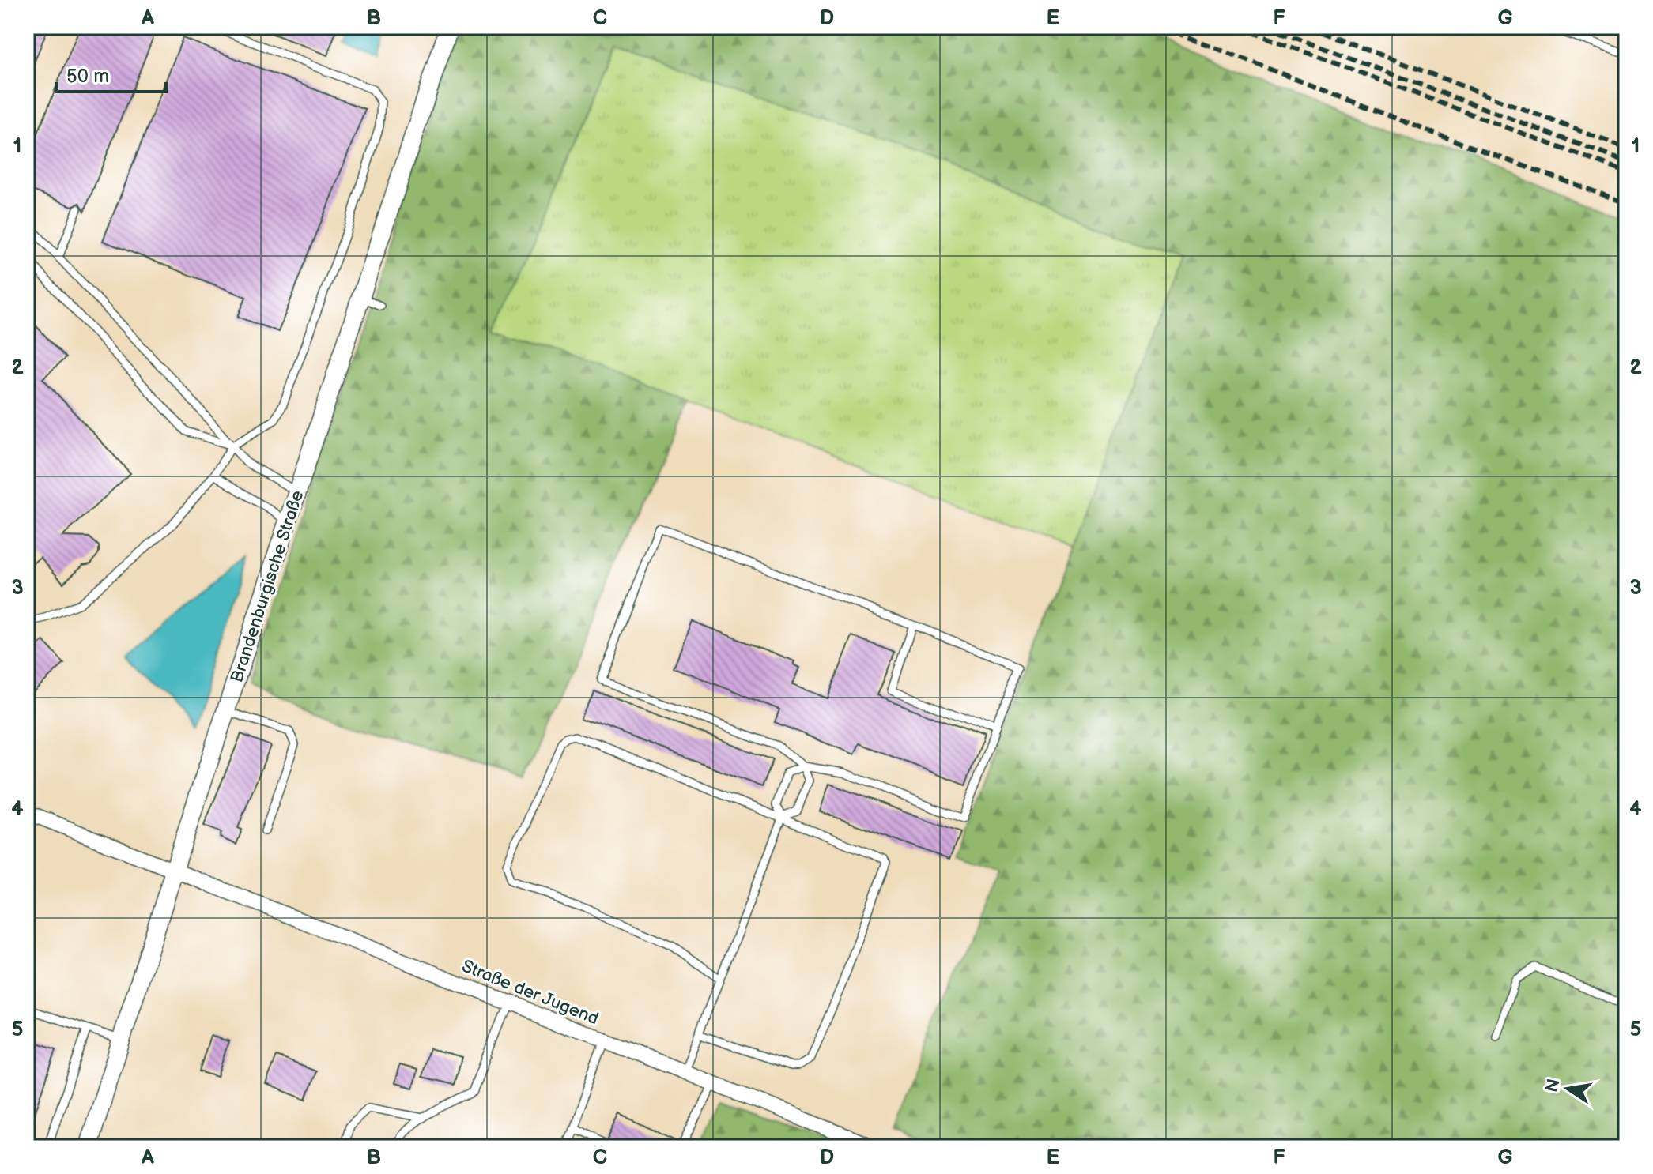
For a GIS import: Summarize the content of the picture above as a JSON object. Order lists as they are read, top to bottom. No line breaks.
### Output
{"streets":{"street":["Brandenburgische Straße","Straße der Jugend"]},"crossings":[["Brandenburgische Straße","Straße der Jugend"]],"scale_bar":"50 m","north":"left","grid":{"columns":["A","B","C","D","E","F","G"],"rows":["1","2","3","4","5"]}}
